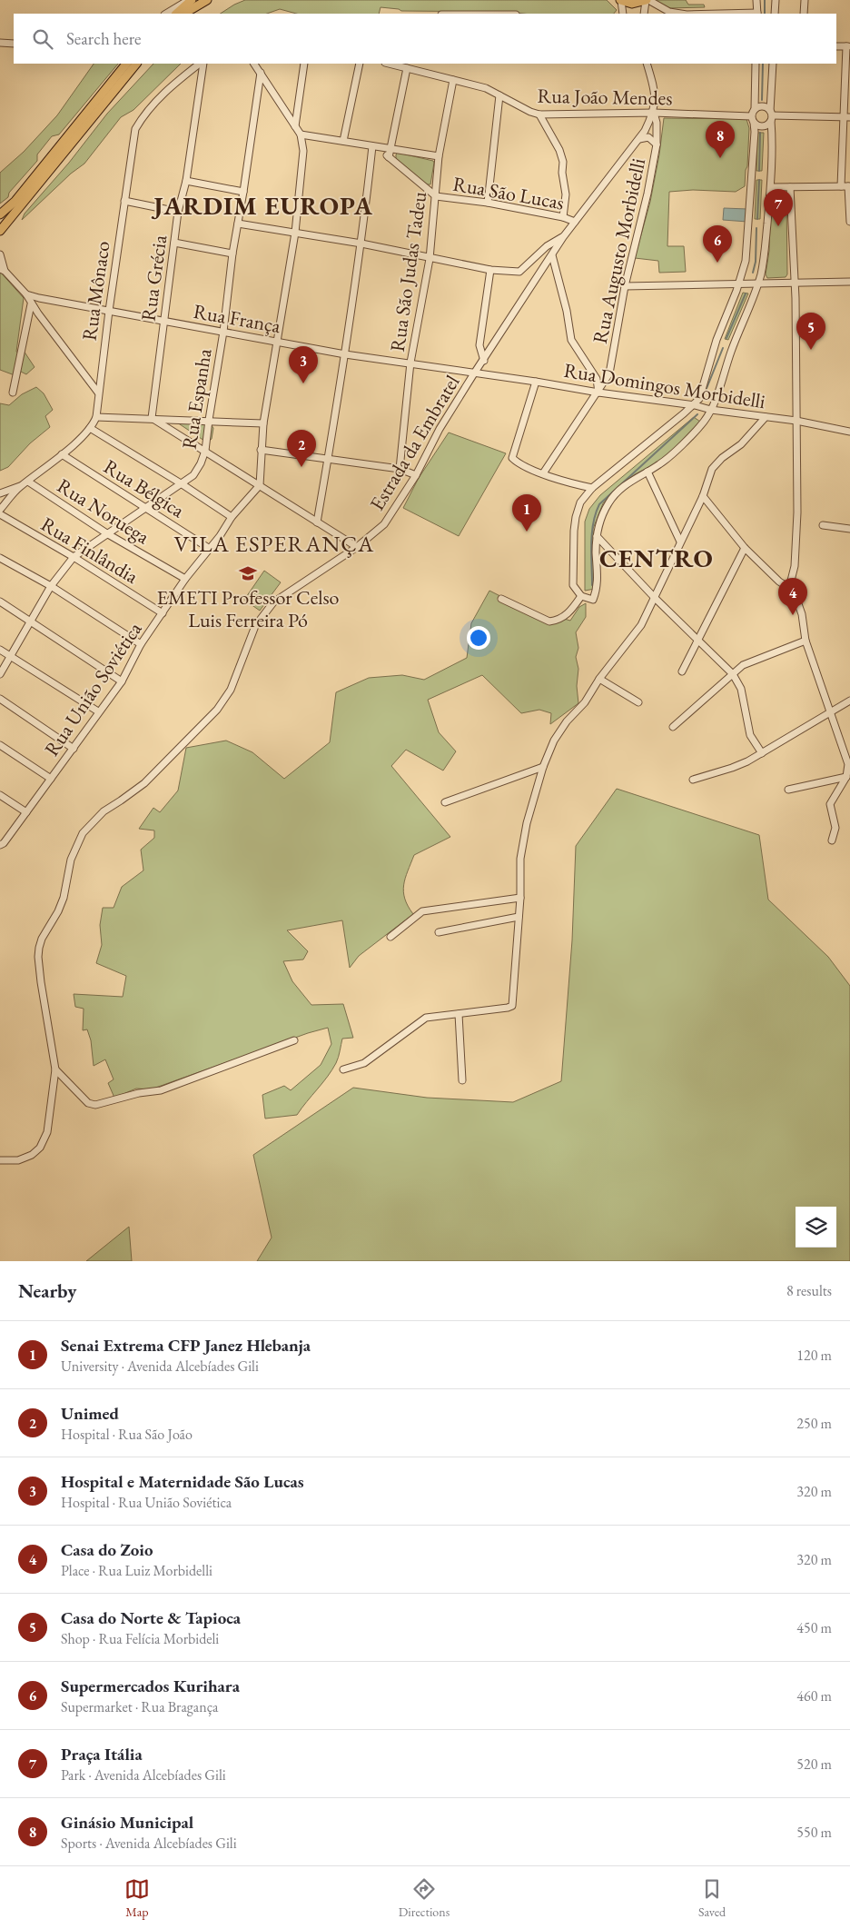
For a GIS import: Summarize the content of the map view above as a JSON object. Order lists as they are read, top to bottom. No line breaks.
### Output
{"streets":{"street":["Rua João Mendes","Rua São Lucas","Rua Augusto Morbidelli","Rua São Judas Tadeu","Rua Grécia","Rua Mônaco","Rua França","Rua Domingos Morbidelli","Rua Espanha","Estrada da Embratel","Rua Bélgica","Rua Noruega","Rua Finlândia","Rua União Soviética"]},"crossings":[["Rua João Mendes","Rua Augusto Morbidelli"],["Rua João Mendes","Rua São Judas Tadeu"],["Rua João Mendes","Estrada da Embratel"],["Rua São Lucas","Rua São Judas Tadeu"],["Rua São Lucas","Estrada da Embratel"],["Rua Augusto Morbidelli","Rua Domingos Morbidelli"],["Rua Augusto Morbidelli","Estrada da Embratel"],["Rua São Judas Tadeu","Rua França"],["Rua Grécia","Rua França"],["Rua Mônaco","Rua França"],["Rua Mônaco","Rua Bélgica"],["Rua Mônaco","Rua Noruega"],["Rua França","Rua Domingos Morbidelli"],["Rua França","Rua Espanha"],["Rua França","Estrada da Embratel"],["Rua Domingos Morbidelli","Estrada da Embratel"],["Rua Espanha","Rua Bélgica"],["Rua Espanha","Rua Noruega"],["Rua Espanha","Rua Finlândia"],["Rua Bélgica","Rua União Soviética"],["Rua Noruega","Rua União Soviética"],["Rua Finlândia","Rua União Soviética"]],"districts":["JARDIM EUROPA","VILA ESPERANÇA","CENTRO"],"places":{"school or university":["EMETI Professor Celso Luis Ferreira Pó"]},"page":{"search":"Search here","pins":["8","7","6","5","3","2","1","4"],"heading":["Nearby","8 results"],"list":[{"mark":"1","name":"Senai Extrema CFP Janez Hlebanja","note":"University · Avenida Alcebíades Gili","value":"120 m"},{"mark":"2","name":"Unimed","note":"Hospital · Rua São João","value":"250 m"},{"mark":"3","name":"Hospital e Maternidade São Lucas","note":"Hospital · Rua União Soviética","value":"320 m"},{"mark":"4","name":"Casa do Zoio","note":"Place · Rua Luiz Morbidelli","value":"320 m"},{"mark":"5","name":"Casa do Norte & Tapioca","note":"Shop · Rua Felícia Morbideli","value":"450 m"},{"mark":"6","name":"Supermercados Kurihara","note":"Supermarket · Rua Bragança","value":"460 m"},{"mark":"7","name":"Praça Itália","note":"Park · Avenida Alcebíades Gili","value":"520 m"},{"mark":"8","name":"Ginásio Municipal","note":"Sports · Avenida Alcebíades Gili","value":"550 m"}],"nav":["Map","Directions","Saved"]}}
